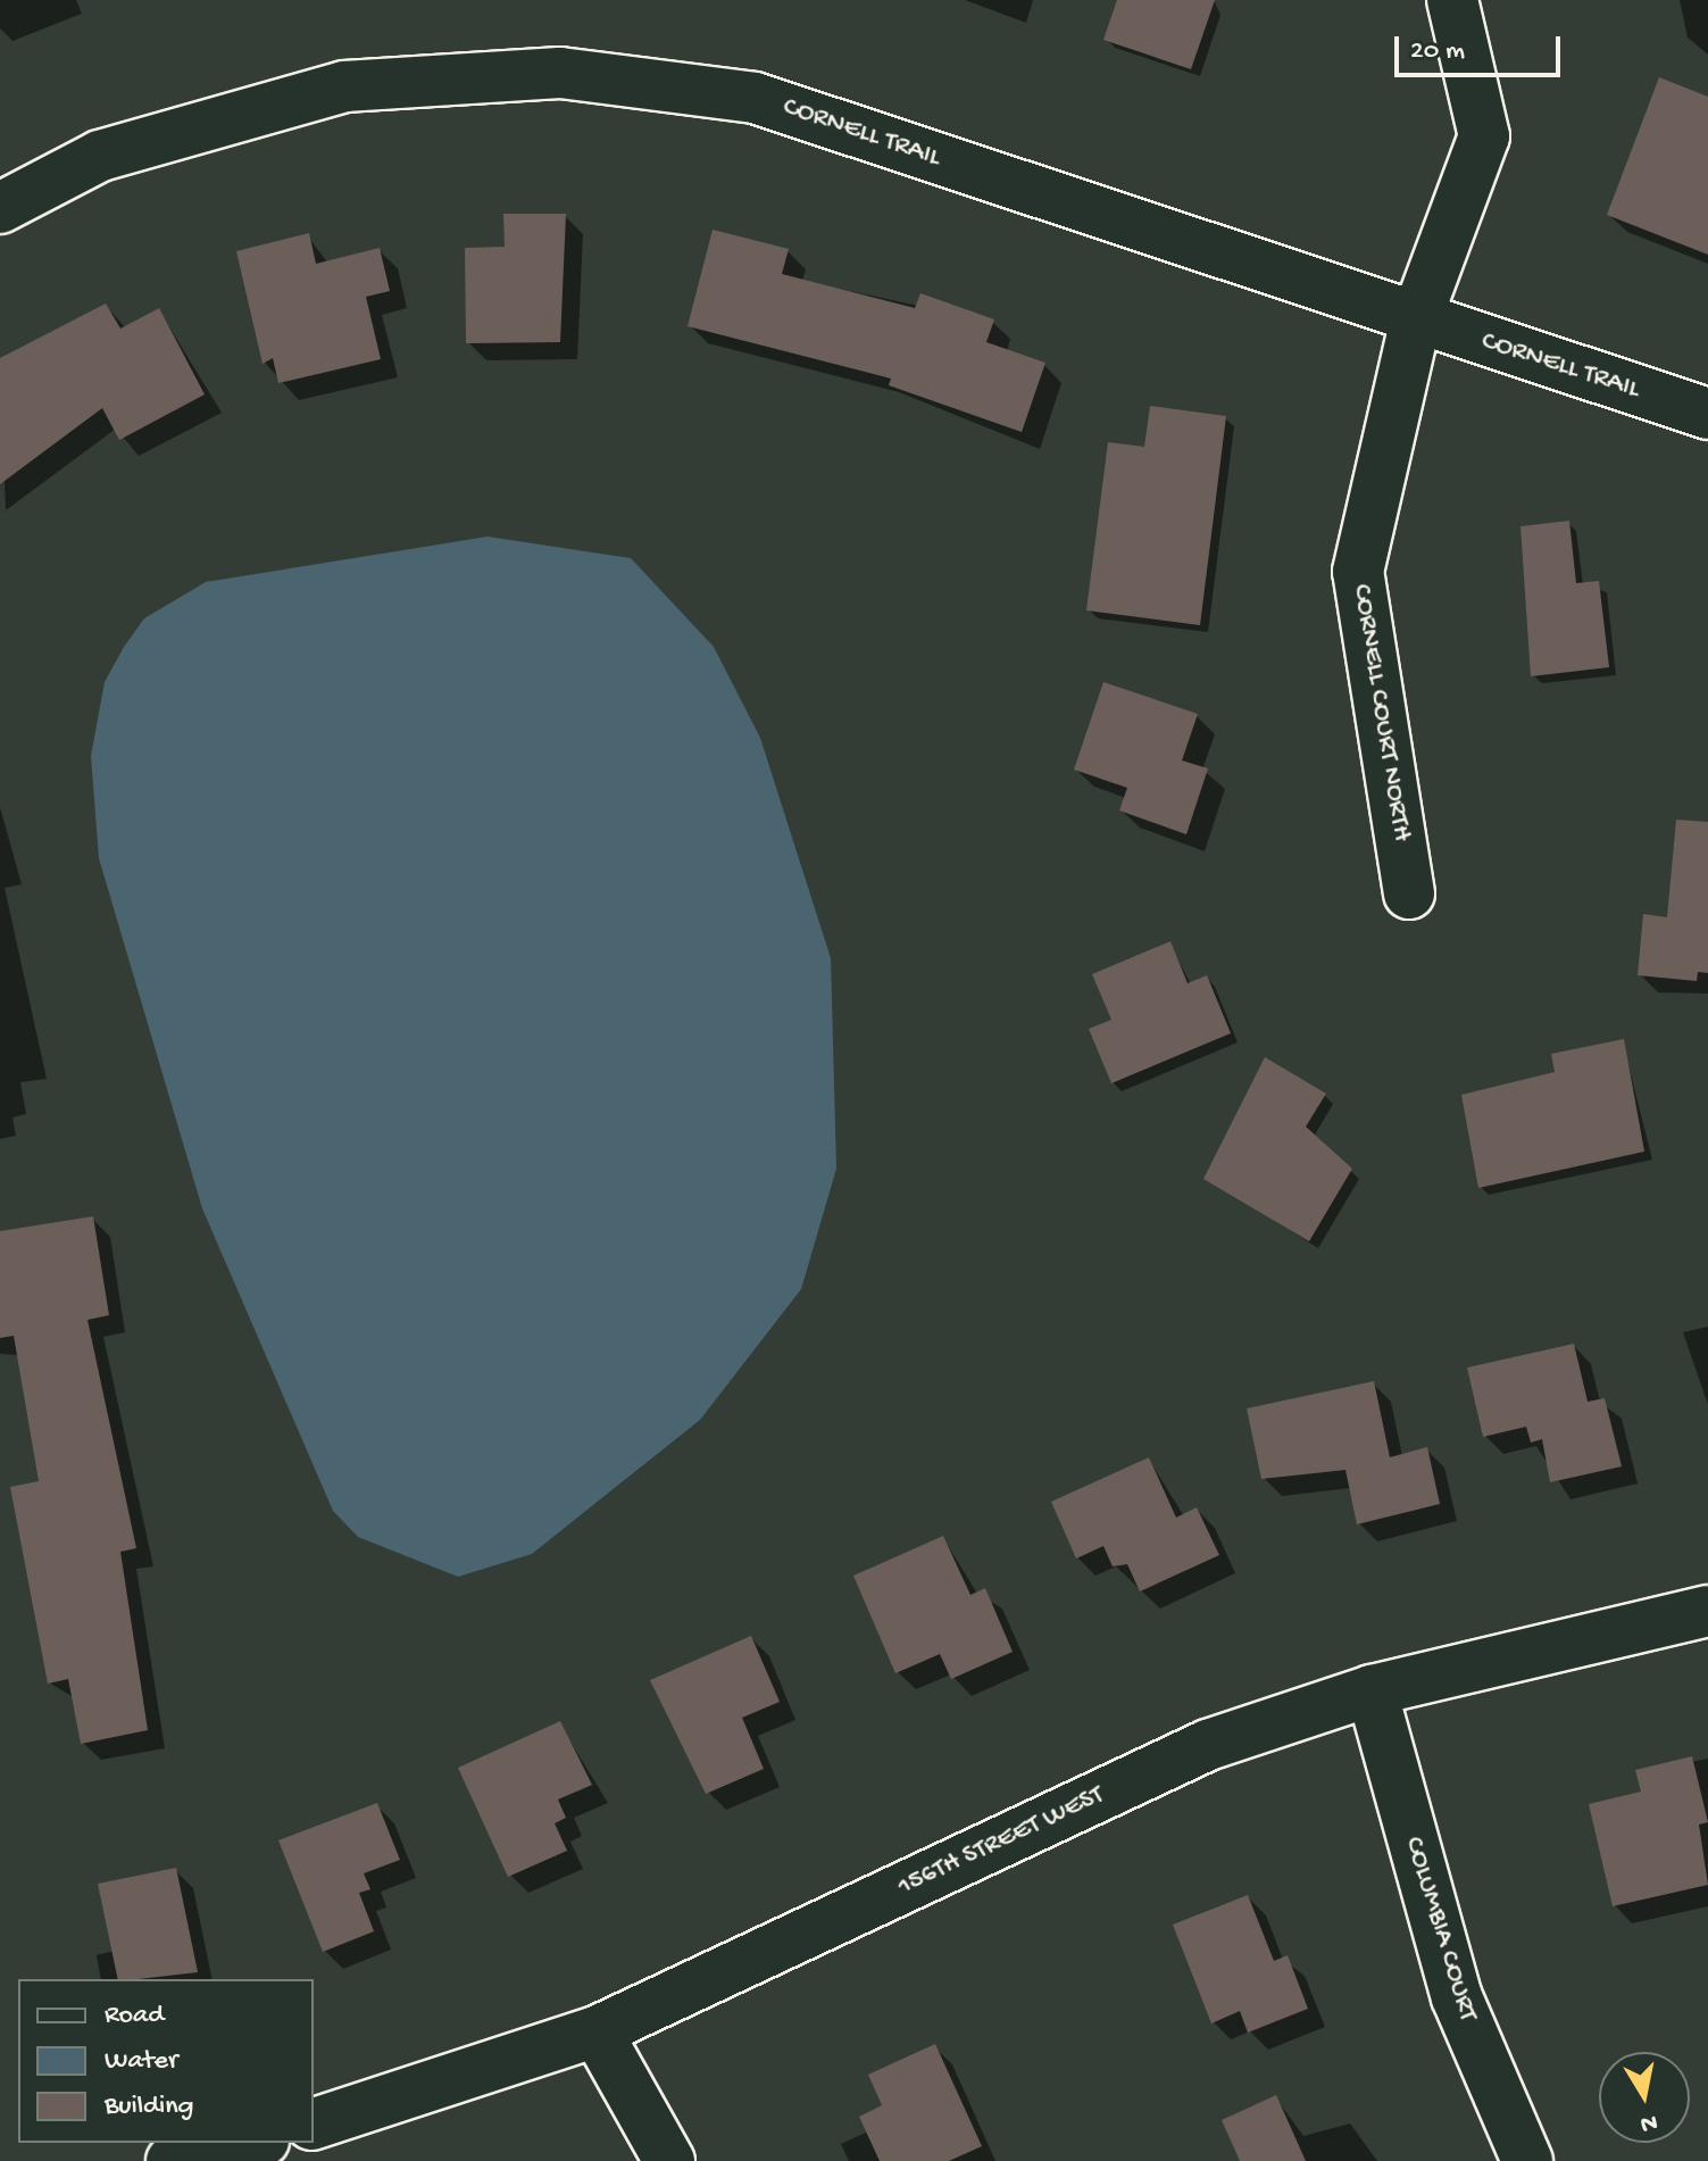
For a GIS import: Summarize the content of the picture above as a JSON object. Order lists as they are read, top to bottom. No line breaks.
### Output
{"streets":{"street":["CORNELL TRAIL","CORNELL COURT NORTH","156TH STREET WEST","COLUMBIA COURT"]},"crossings":[["CORNELL TRAIL","CORNELL COURT NORTH"],["156TH STREET WEST","COLUMBIA COURT"]],"legend":["Road","Water","Building"],"scale_bar":"20 m","north":"bottom"}
